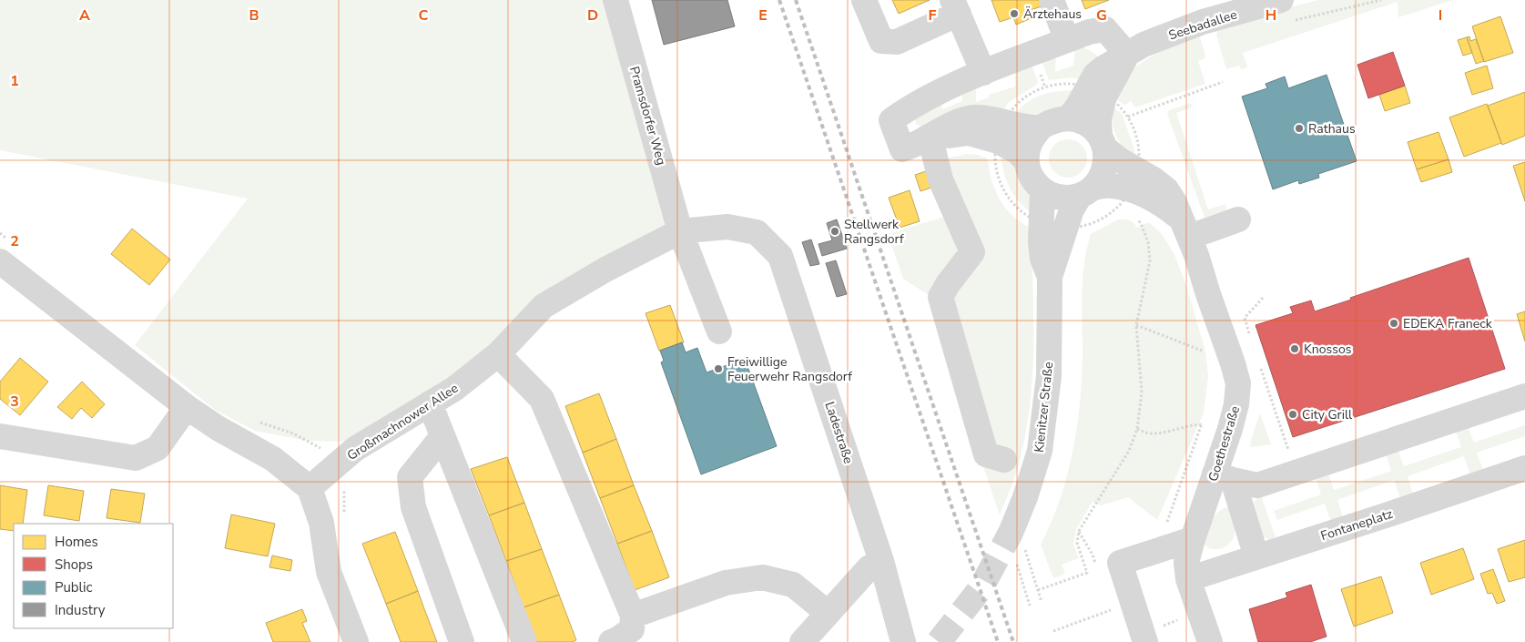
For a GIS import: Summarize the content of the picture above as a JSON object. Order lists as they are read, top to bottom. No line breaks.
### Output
{"streets":{"street":["Seebadallee","Pramsdorfer Weg","Kienitzer Straße","Großmachnower Allee","Ladestraße","Goethestraße","Fontaneplatz"]},"crossings":[["Seebadallee","Kienitzer Straße"],["Seebadallee","Goethestraße"],["Pramsdorfer Weg","Großmachnower Allee"],["Kienitzer Straße","Goethestraße"],["Großmachnower Allee","Ladestraße"],["Goethestraße","Fontaneplatz"]],"places":["Ärztehaus","Rathaus","Stellwerk Rangsdorf","EDEKA Franeck","Knossos","Freiwillige Feuerwehr Rangsdorf","City Grill"],"legend":["Homes","Shops","Public","Industry"],"grid":{"columns":["A","B","C","D","E","F","G","H","I"],"rows":["1","2","3"]}}
